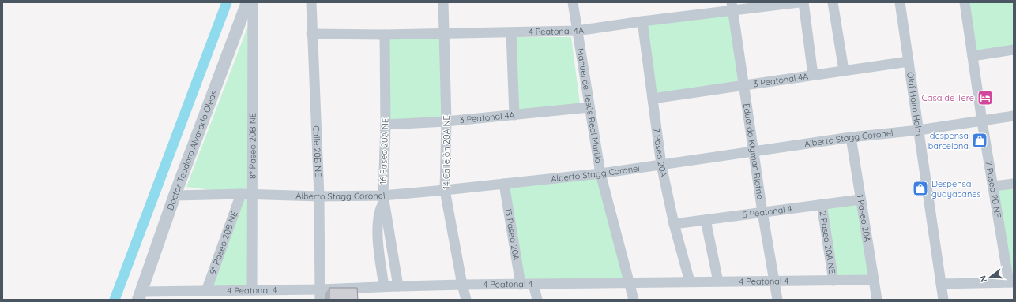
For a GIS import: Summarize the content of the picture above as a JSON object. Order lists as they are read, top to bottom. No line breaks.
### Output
{"streets":{"street":["4 Peatonal 4A","3 Peatonal 4A","Olaf Holm Holm","Manuel de Jesús Real Murillo","Alberto Stagg Coronel","8° Paseo 20B NE","Doctor Teodoro Alvarado Oleas","Calle 20B NE","16 Paseo 20A NE","Eduardo Kigman Riofrio","14 Callejón 20A NE","7 Paseo 20A","7 Paseo 20 NE","5 Peatonal 4","1 Paseo 20A","13 Paseo 20A","9° Paseo 20B NE","2 Paseo 20A NE","4 Peatonal 4"]},"crossings":[["4 Peatonal 4A","Manuel de Jesús Real Murillo"],["4 Peatonal 4A","Calle 20B NE"],["4 Peatonal 4A","16 Paseo 20A NE"],["4 Peatonal 4A","Eduardo Kigman Riofrio"],["4 Peatonal 4A","14 Callejón 20A NE"],["4 Peatonal 4A","7 Paseo 20A"],["3 Peatonal 4A","Olaf Holm Holm"],["3 Peatonal 4A","Manuel de Jesús Real Murillo"],["3 Peatonal 4A","16 Paseo 20A NE"],["3 Peatonal 4A","Eduardo Kigman Riofrio"],["3 Peatonal 4A","14 Callejón 20A NE"],["3 Peatonal 4A","7 Paseo 20A"],["Olaf Holm Holm","Alberto Stagg Coronel"],["Manuel de Jesús Real Murillo","Alberto Stagg Coronel"],["Manuel de Jesús Real Murillo","4 Peatonal 4"],["Alberto Stagg Coronel","8° Paseo 20B NE"],["Alberto Stagg Coronel","Doctor Teodoro Alvarado Oleas"],["Alberto Stagg Coronel","Calle 20B NE"],["Alberto Stagg Coronel","16 Paseo 20A NE"],["Alberto Stagg Coronel","Eduardo Kigman Riofrio"],["Alberto Stagg Coronel","14 Callejón 20A NE"],["Alberto Stagg Coronel","7 Paseo 20A"],["Alberto Stagg Coronel","7 Paseo 20 NE"],["Alberto Stagg Coronel","1 Paseo 20A"],["Alberto Stagg Coronel","13 Paseo 20A"],["Alberto Stagg Coronel","9° Paseo 20B NE"],["8° Paseo 20B NE","4 Peatonal 4"],["Doctor Teodoro Alvarado Oleas","4 Peatonal 4"],["Calle 20B NE","4 Peatonal 4"],["16 Paseo 20A NE","4 Peatonal 4"],["Eduardo Kigman Riofrio","5 Peatonal 4"],["Eduardo Kigman Riofrio","4 Peatonal 4"],["14 Callejón 20A NE","4 Peatonal 4"],["7 Paseo 20A","5 Peatonal 4"],["7 Paseo 20A","4 Peatonal 4"],["5 Peatonal 4","1 Paseo 20A"],["5 Peatonal 4","2 Paseo 20A NE"],["1 Paseo 20A","4 Peatonal 4"],["13 Paseo 20A","4 Peatonal 4"],["9° Paseo 20B NE","4 Peatonal 4"],["2 Paseo 20A NE","4 Peatonal 4"]],"places":{"hotel":["Casa de Tere"],"shop":["despensa barcelona","Despensa guayacanes"]},"north":"left"}
